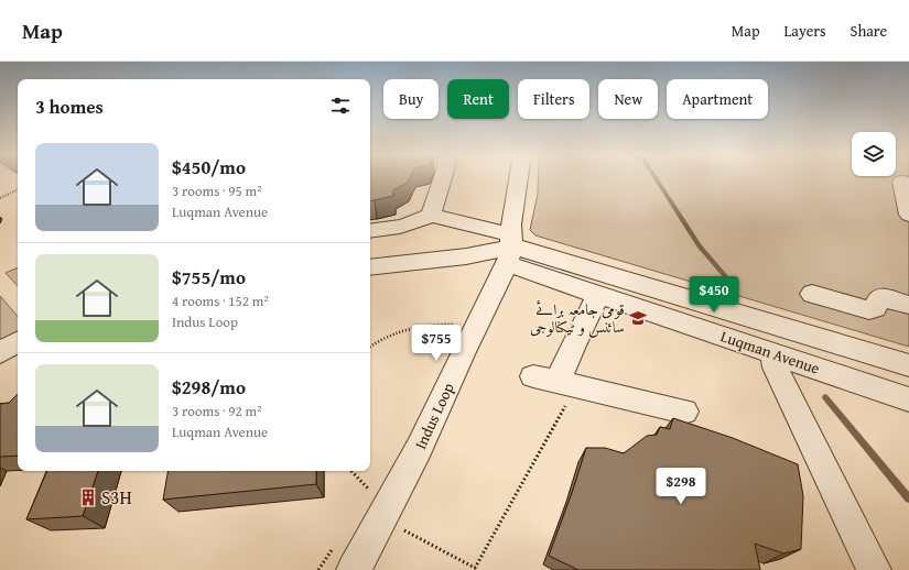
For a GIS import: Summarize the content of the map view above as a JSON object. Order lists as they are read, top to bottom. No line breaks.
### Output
{"streets":{"street":["Luqman Avenue","Indus Loop"]},"crossings":[["Luqman Avenue","Indus Loop"]],"places":{"school or university":["قومی جامعہ برائے سائنس و ٹیکنالوجی"],"building":["S3H"]},"page":{"header":"Map","nav":["Map","Layers","Share"],"chip":["Buy","Rent","Filters","New","Apartment"],"heading":"3 homes","list":[{"name":"$450/mo","note":"3 rooms · 95 m² · Luqman Avenue"},{"name":"$755/mo","note":"4 rooms · 152 m² · Indus Loop"},{"name":"$298/mo","note":"3 rooms · 92 m² · Luqman Avenue"}],"price":["$450","$755","$298"]}}
